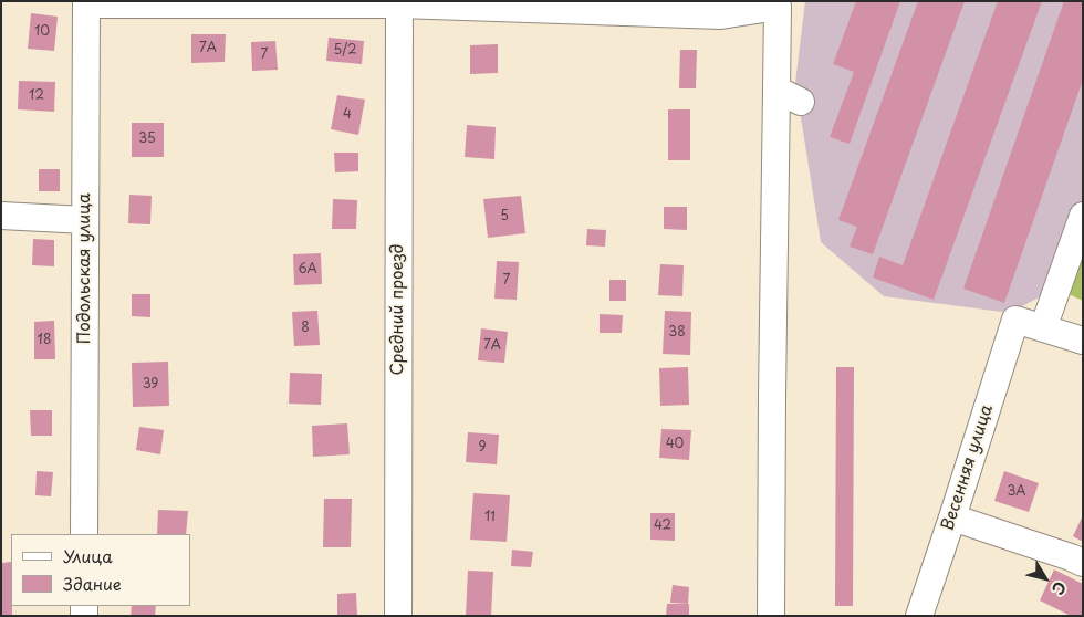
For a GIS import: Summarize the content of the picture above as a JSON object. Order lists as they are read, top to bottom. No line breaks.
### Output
{"streets":{"street":["Подольская улица","Средний проезд","Весенняя улица"]},"house_numbers":["10","7А","5/2","7","12","4","35","5","6А","7","8","38","18","7А","39","40","9","3А","11","42"],"legend":["Улица","Здание"],"north":"bottom right"}
